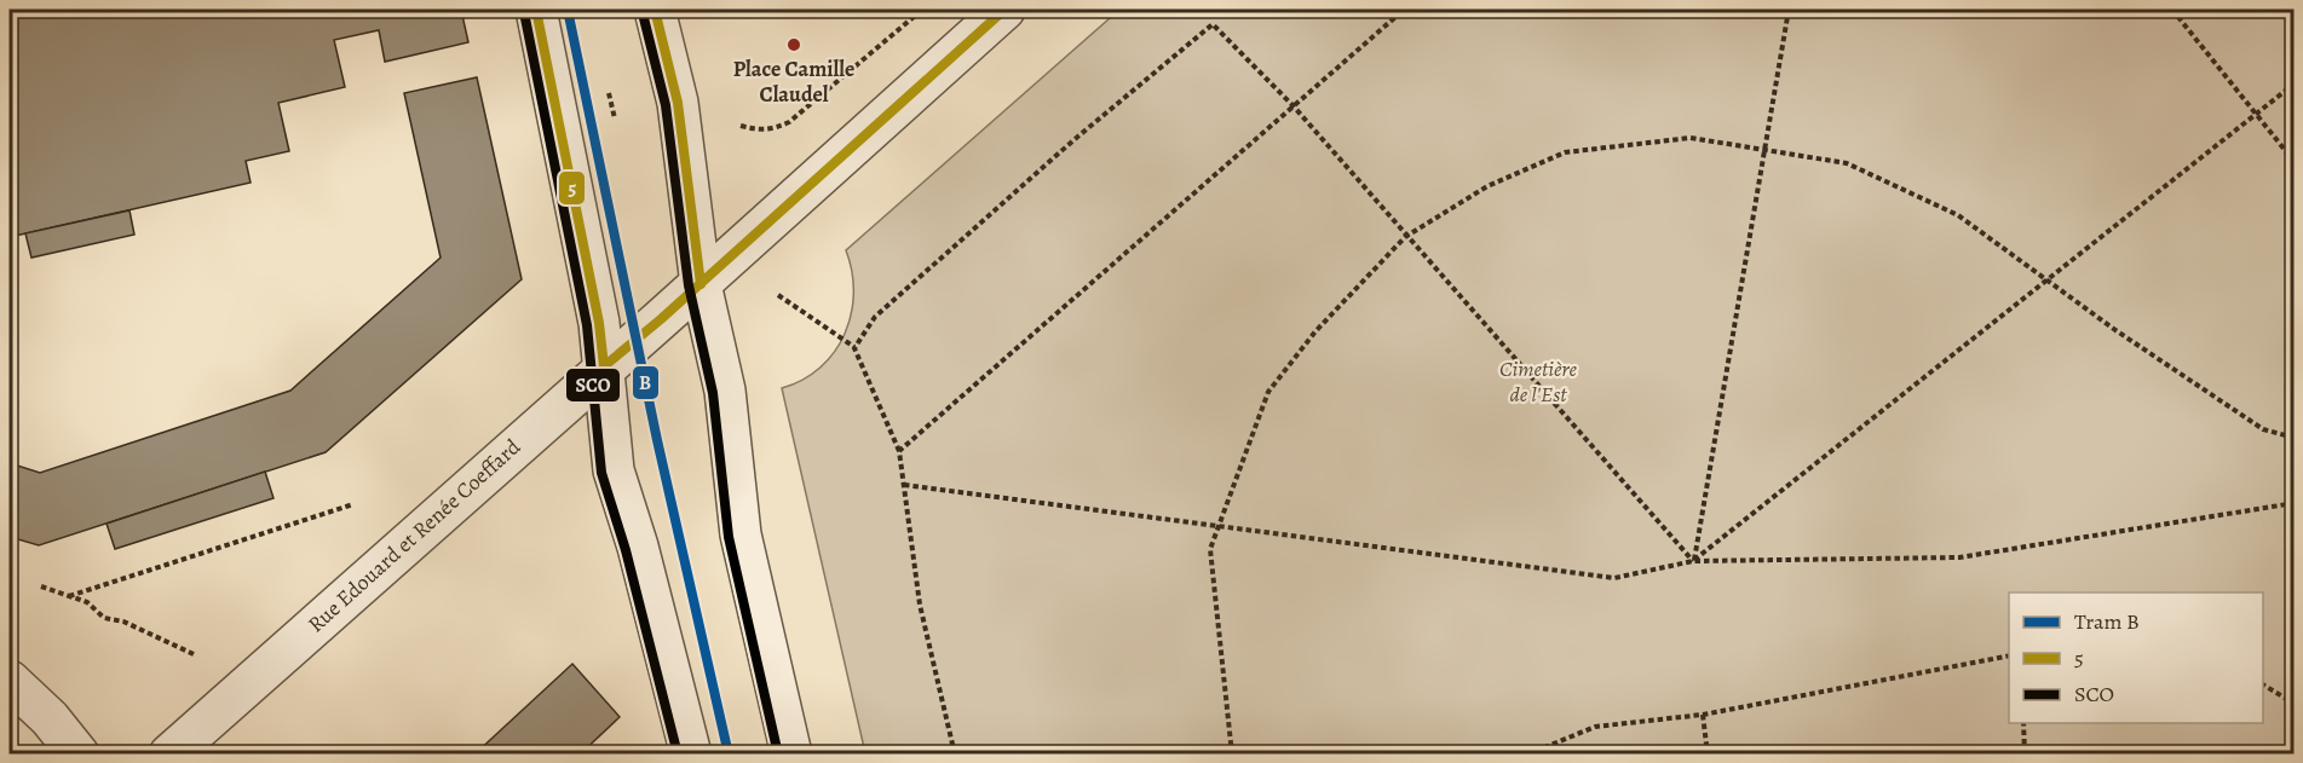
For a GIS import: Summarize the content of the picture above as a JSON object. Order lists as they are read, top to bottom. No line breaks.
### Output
{"streets":{"street":["Rue Edouard et Renée Coeffard"]},"parks":["Cimetière de l'Est"],"places":["Place Camille Claudel"],"lines":["tram line B","transit line 5","transit line SCO"],"legend":["Tram B","5","SCO"]}
